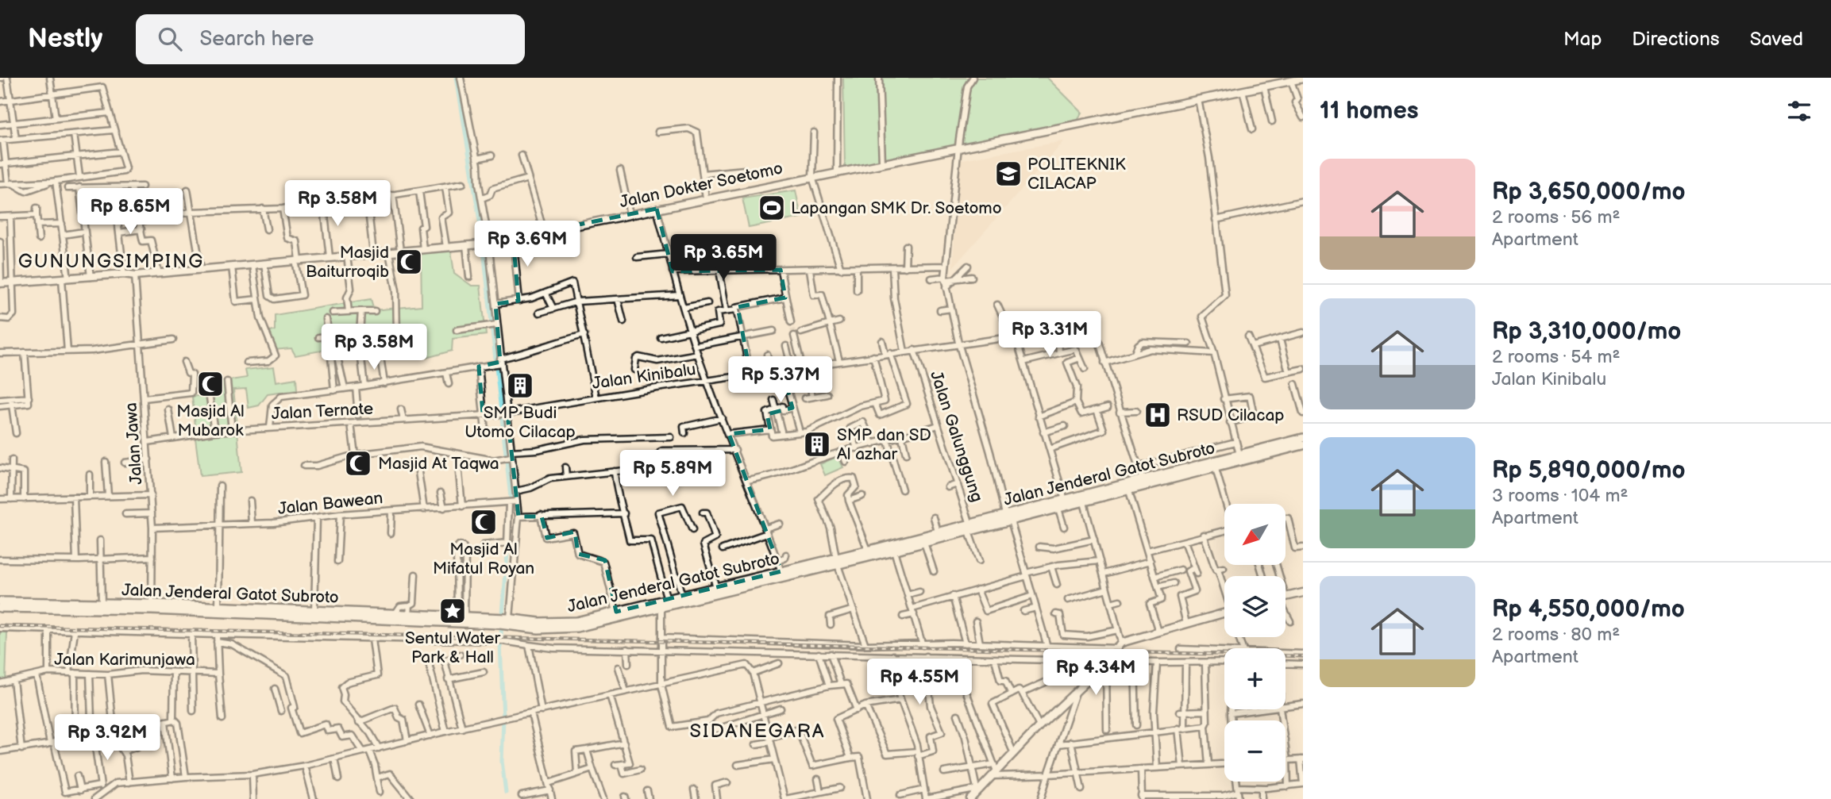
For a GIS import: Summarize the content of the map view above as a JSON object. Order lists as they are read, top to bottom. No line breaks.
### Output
{"streets":{"main road":["Jalan Jenderal Gatot Subroto"],"street":["Jalan Dokter Soetomo","Jalan Kinibalu","Jalan Ternate","Jalan Galunggung","Jalan Jawa","Jalan Bawean","Jalan Karimunjawa"]},"crossings":[["Jalan Dokter Soetomo","Jalan Jawa"],["Jalan Kinibalu","Jalan Ternate"],["Jalan Kinibalu","Jalan Galunggung"],["Jalan Ternate","Jalan Jawa"],["Jalan Galunggung","Jalan Jenderal Gatot Subroto"],["Jalan Jawa","Jalan Jenderal Gatot Subroto"],["Jalan Jawa","Jalan Bawean"]],"districts":["GUNUNGSIMPING","SIDANEGARA"],"places":{"school or university":["POLITEKNIK CILACAP"],"sports":["Lapangan SMK Dr. Soetomo"],"mosque":["Masjid Baiturroqib","Masjid Al Mubarok","Masjid At Taqwa","Masjid Al Mifatul Royan"],"building":["SMP Budi Utomo Cilacap","SMP dan SD Al azhar"],"hospital":["RSUD Cilacap"],"place":["Sentul Water Park & Hall"]},"north":"bottom left","page":{"header":"Nestly","search":"Search here","nav":["Map","Directions","Saved"],"heading":"11 homes","list":[{"name":"Rp 3,650,000/mo","note":"2 rooms · 56 m² · Apartment"},{"name":"Rp 3,310,000/mo","note":"2 rooms · 54 m² · Jalan Kinibalu"},{"name":"Rp 5,890,000/mo","note":"3 rooms · 104 m² · Apartment"},{"name":"Rp 4,550,000/mo","note":"2 rooms · 80 m² · Apartment"}],"price":["Rp 3.58M","Rp 8.65M","Rp 3.69M","Rp 3.65M","Rp 3.31M","Rp 3.58M","Rp 5.37M","Rp 5.89M","Rp 4.34M","Rp 4.55M","Rp 3.92M"],"map_buttons":["+","−"]}}
